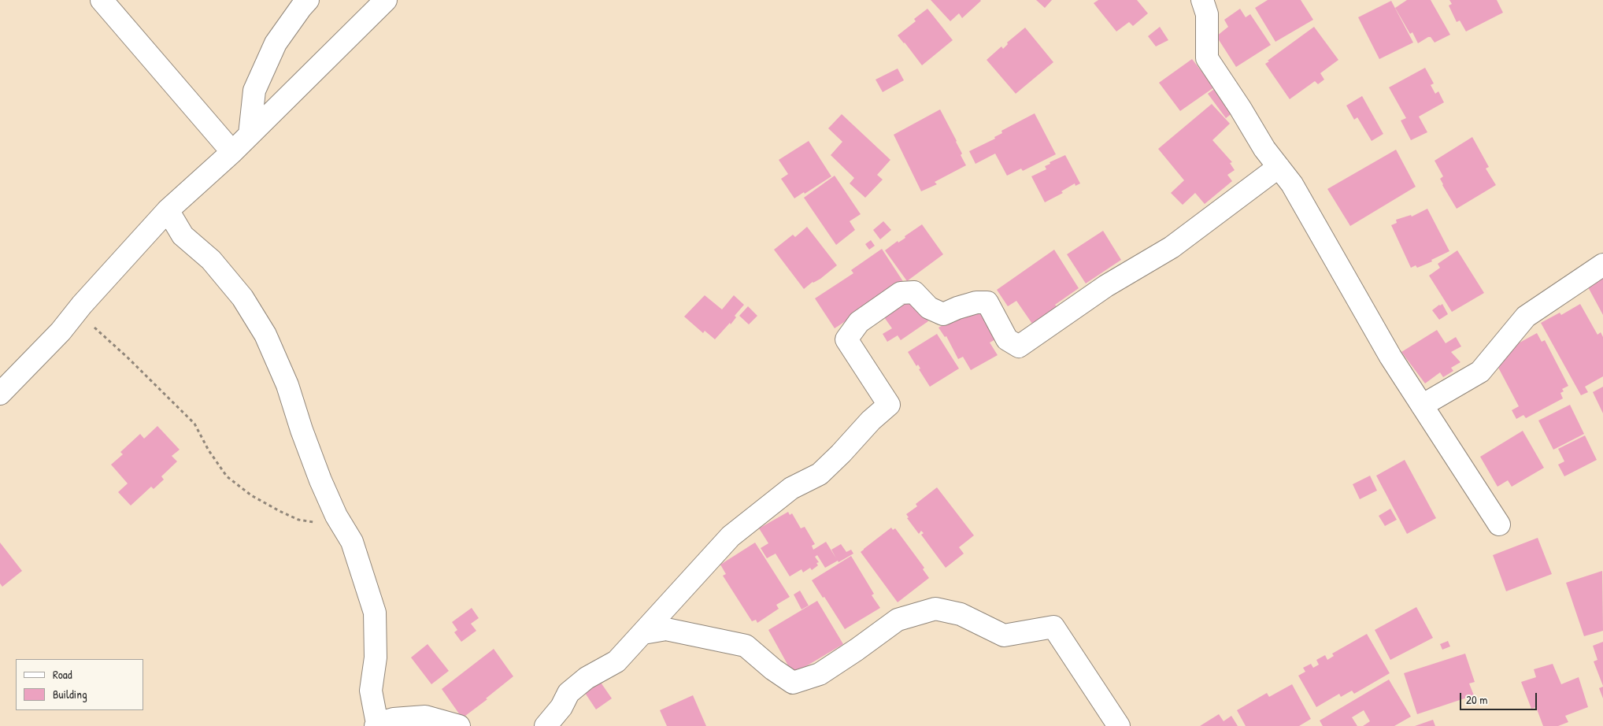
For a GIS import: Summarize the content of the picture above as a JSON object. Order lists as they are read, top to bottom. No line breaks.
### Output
{"legend":["Road","Building"],"scale_bar":"20 m"}
